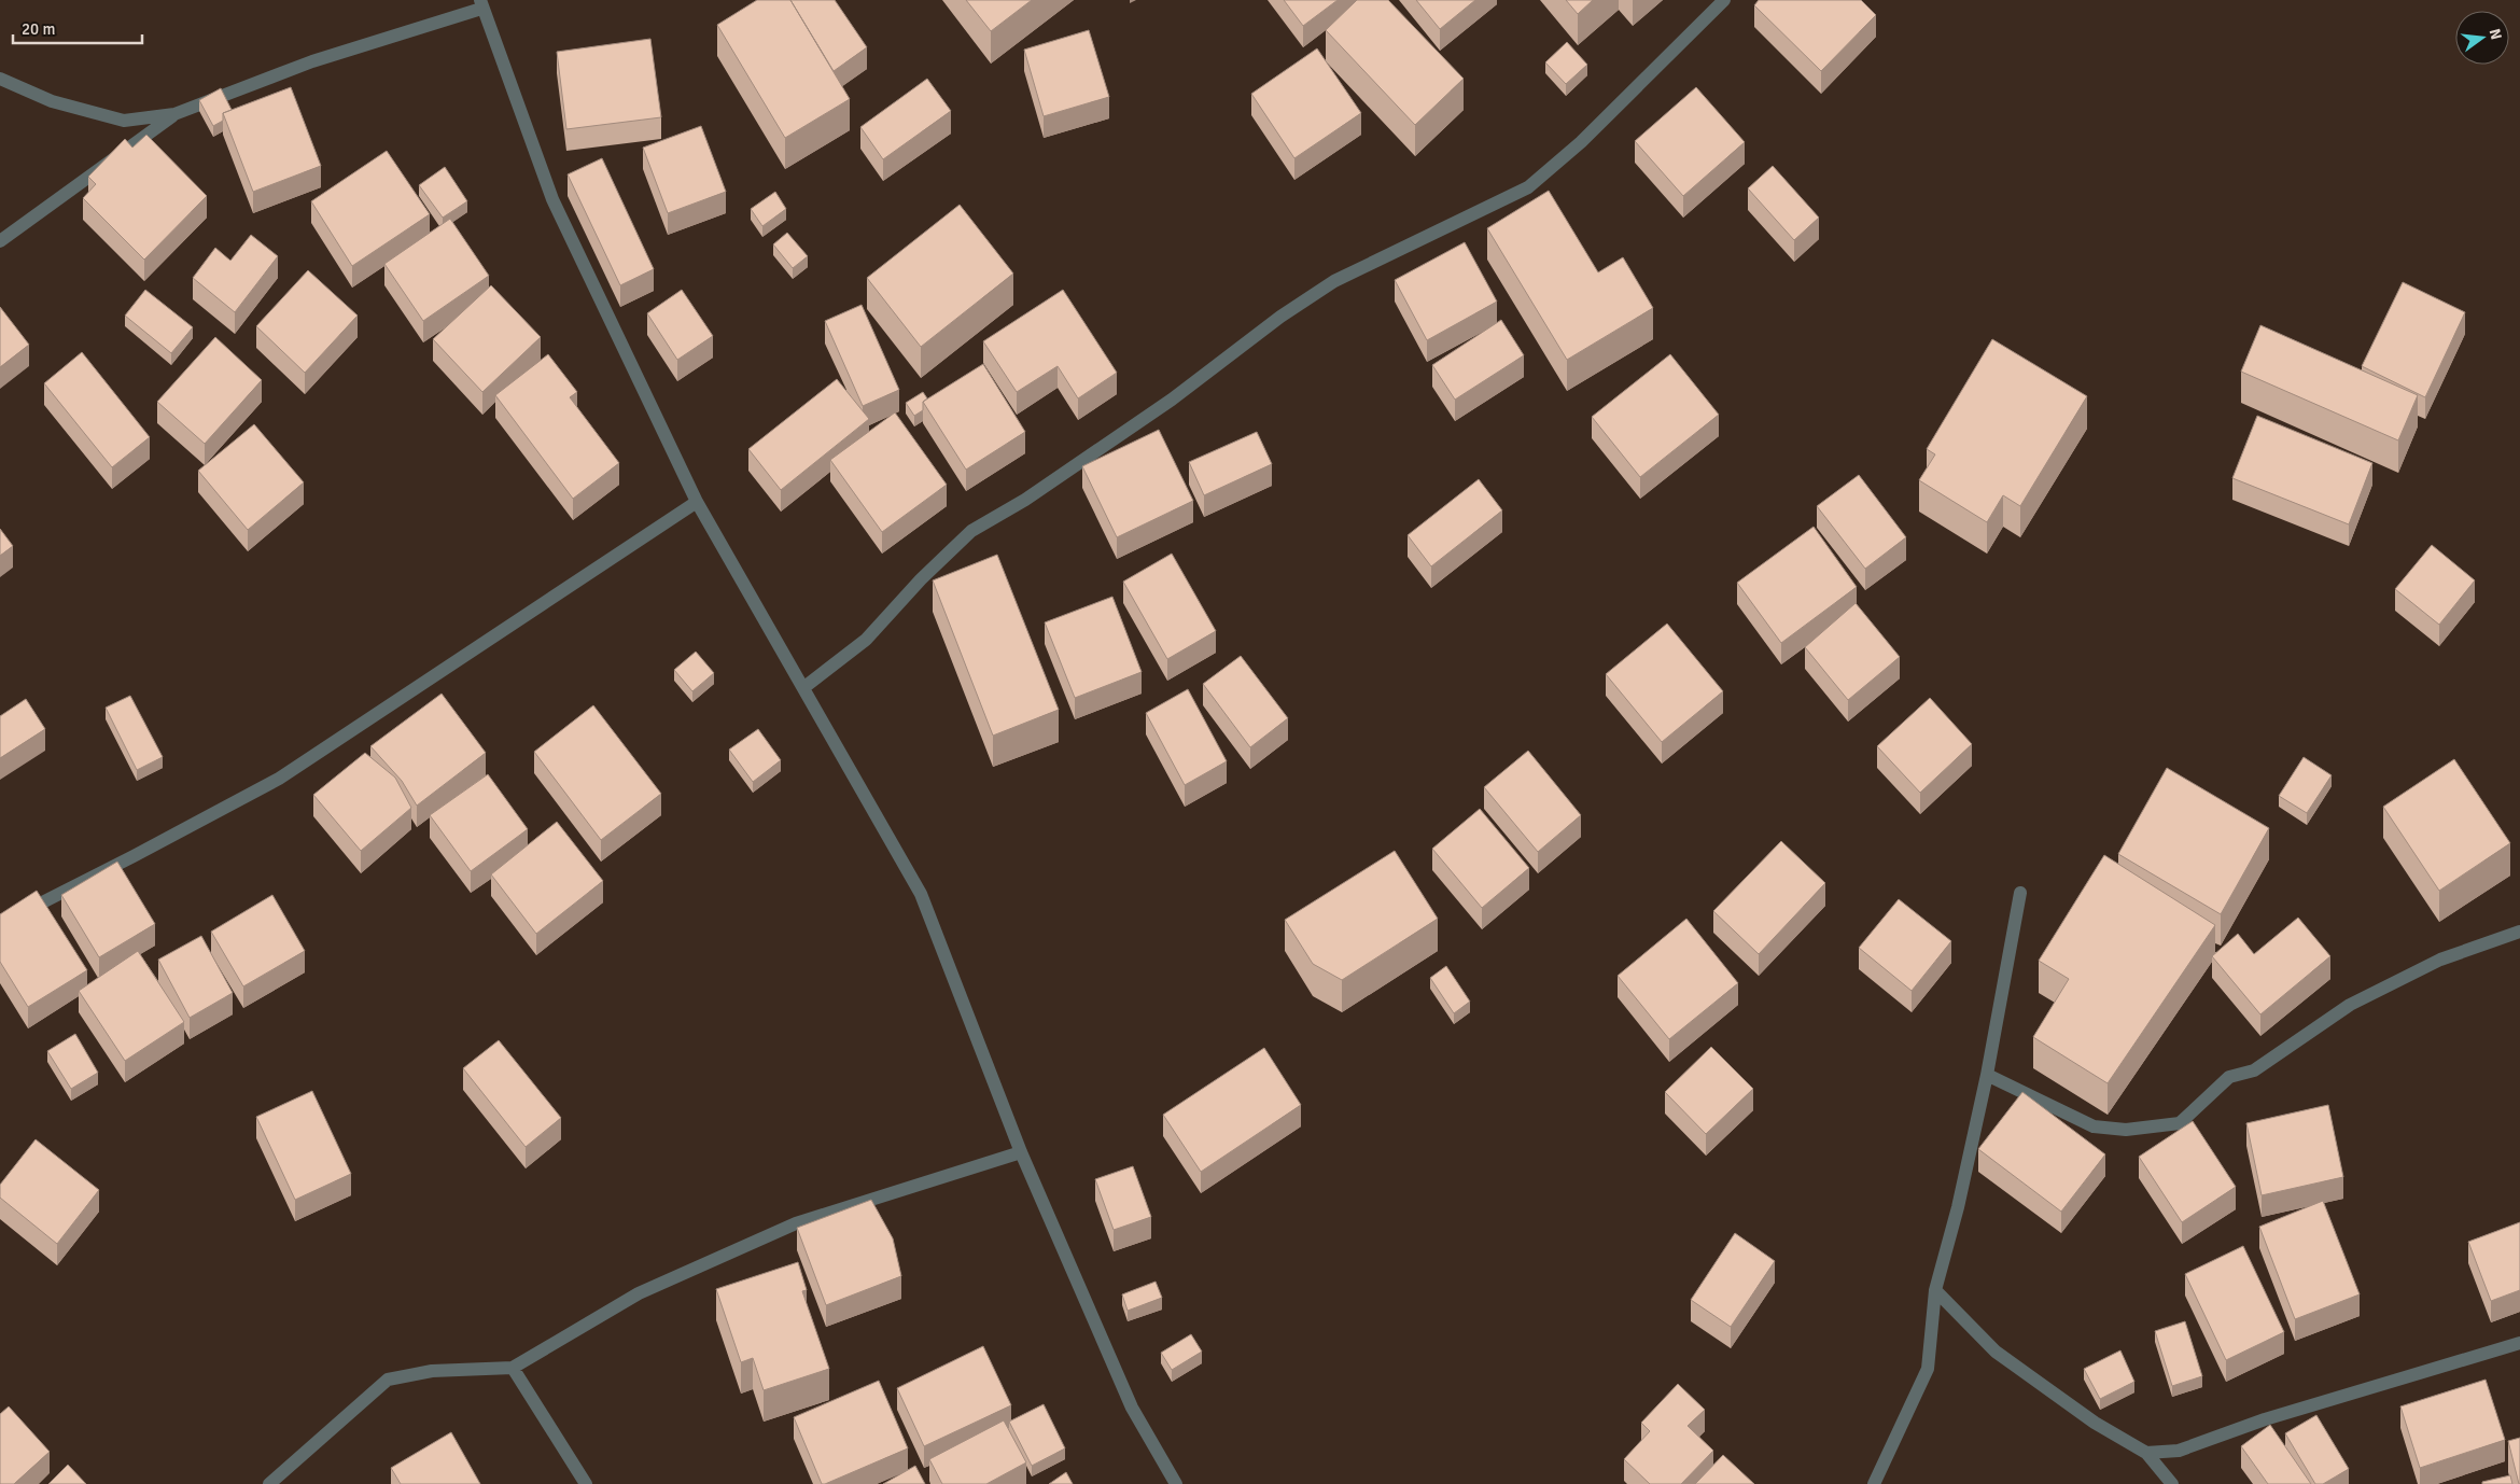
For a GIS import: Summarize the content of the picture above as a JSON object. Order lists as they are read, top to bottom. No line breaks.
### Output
{"scale_bar":"20 m","north":"right"}
